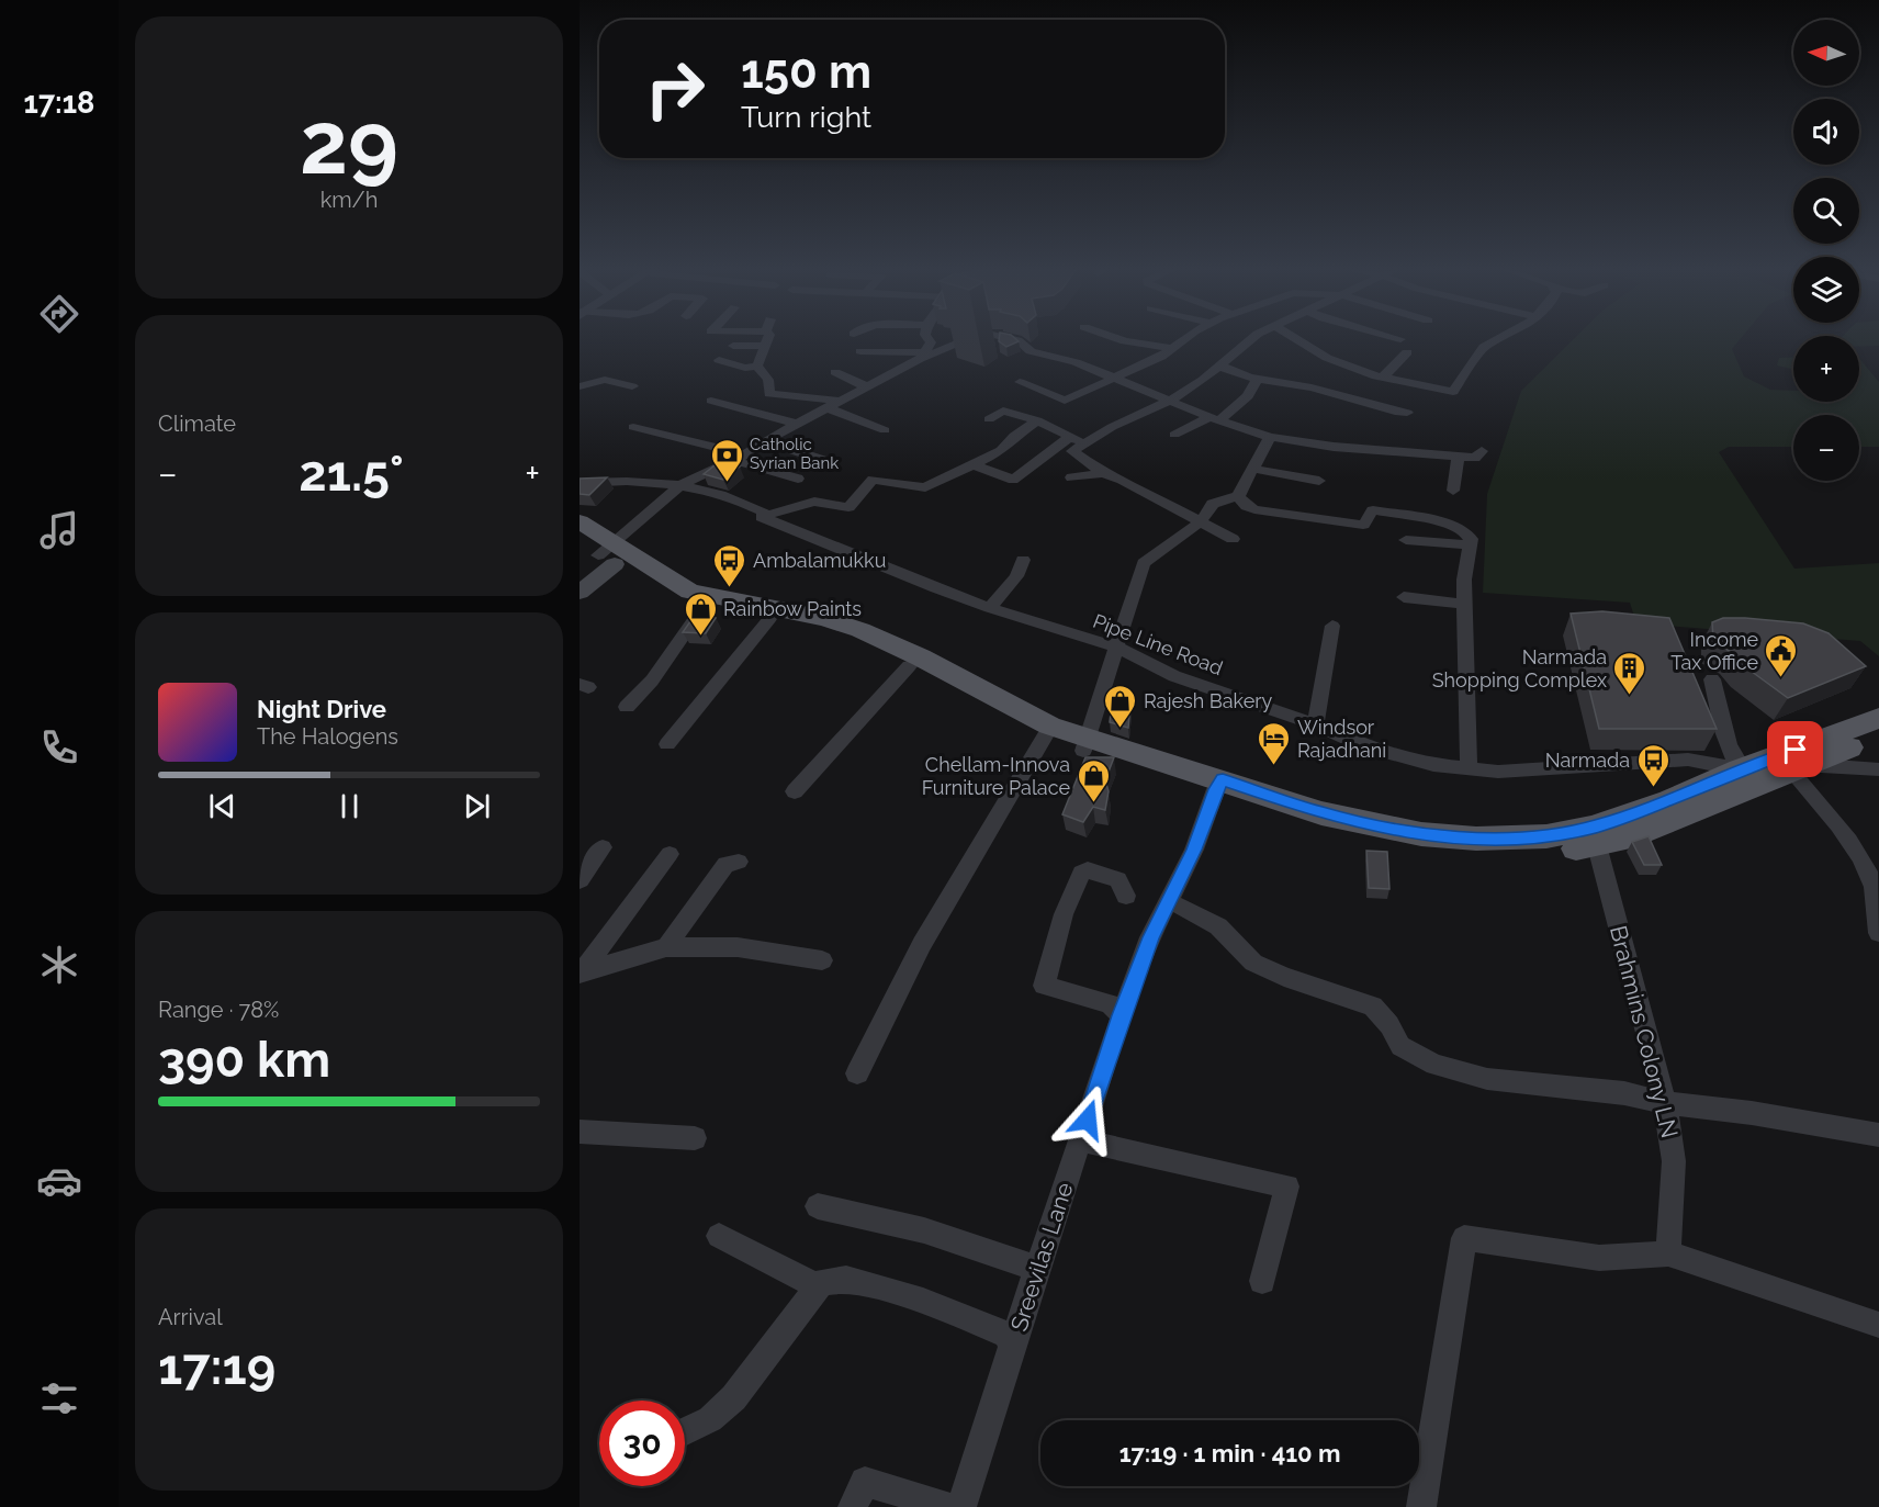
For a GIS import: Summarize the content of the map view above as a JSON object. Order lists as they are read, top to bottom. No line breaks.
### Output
{"streets":{"street":["Pipe Line Road","Brahmins Colony LN","Sreevilas Lane"]},"places":{"bank":["Catholic Syrian Bank"],"bus stop":["Ambalamukku","Narmada"],"shop":["Rainbow Paints","Rajesh Bakery","Chellam-Innova Furniture Palace"],"public building":["Income Tax Office"],"building":["Narmada Shopping Complex"],"hotel":["Windsor Rajadhani"]},"north":"left","page":{"tabs":"17:18","tile":[["29","km/h"],"Climate",["Range · 78%","390 km"],["Arrival","17:19"]],"map_buttons":["+","−"],"turn":["150 m","Turn right"],"heat":["−","21.5°","+"],"song":["Night Drive","The Halogens"],"limit":"30","trip":"17:19 · 1 min · 410 m"}}
